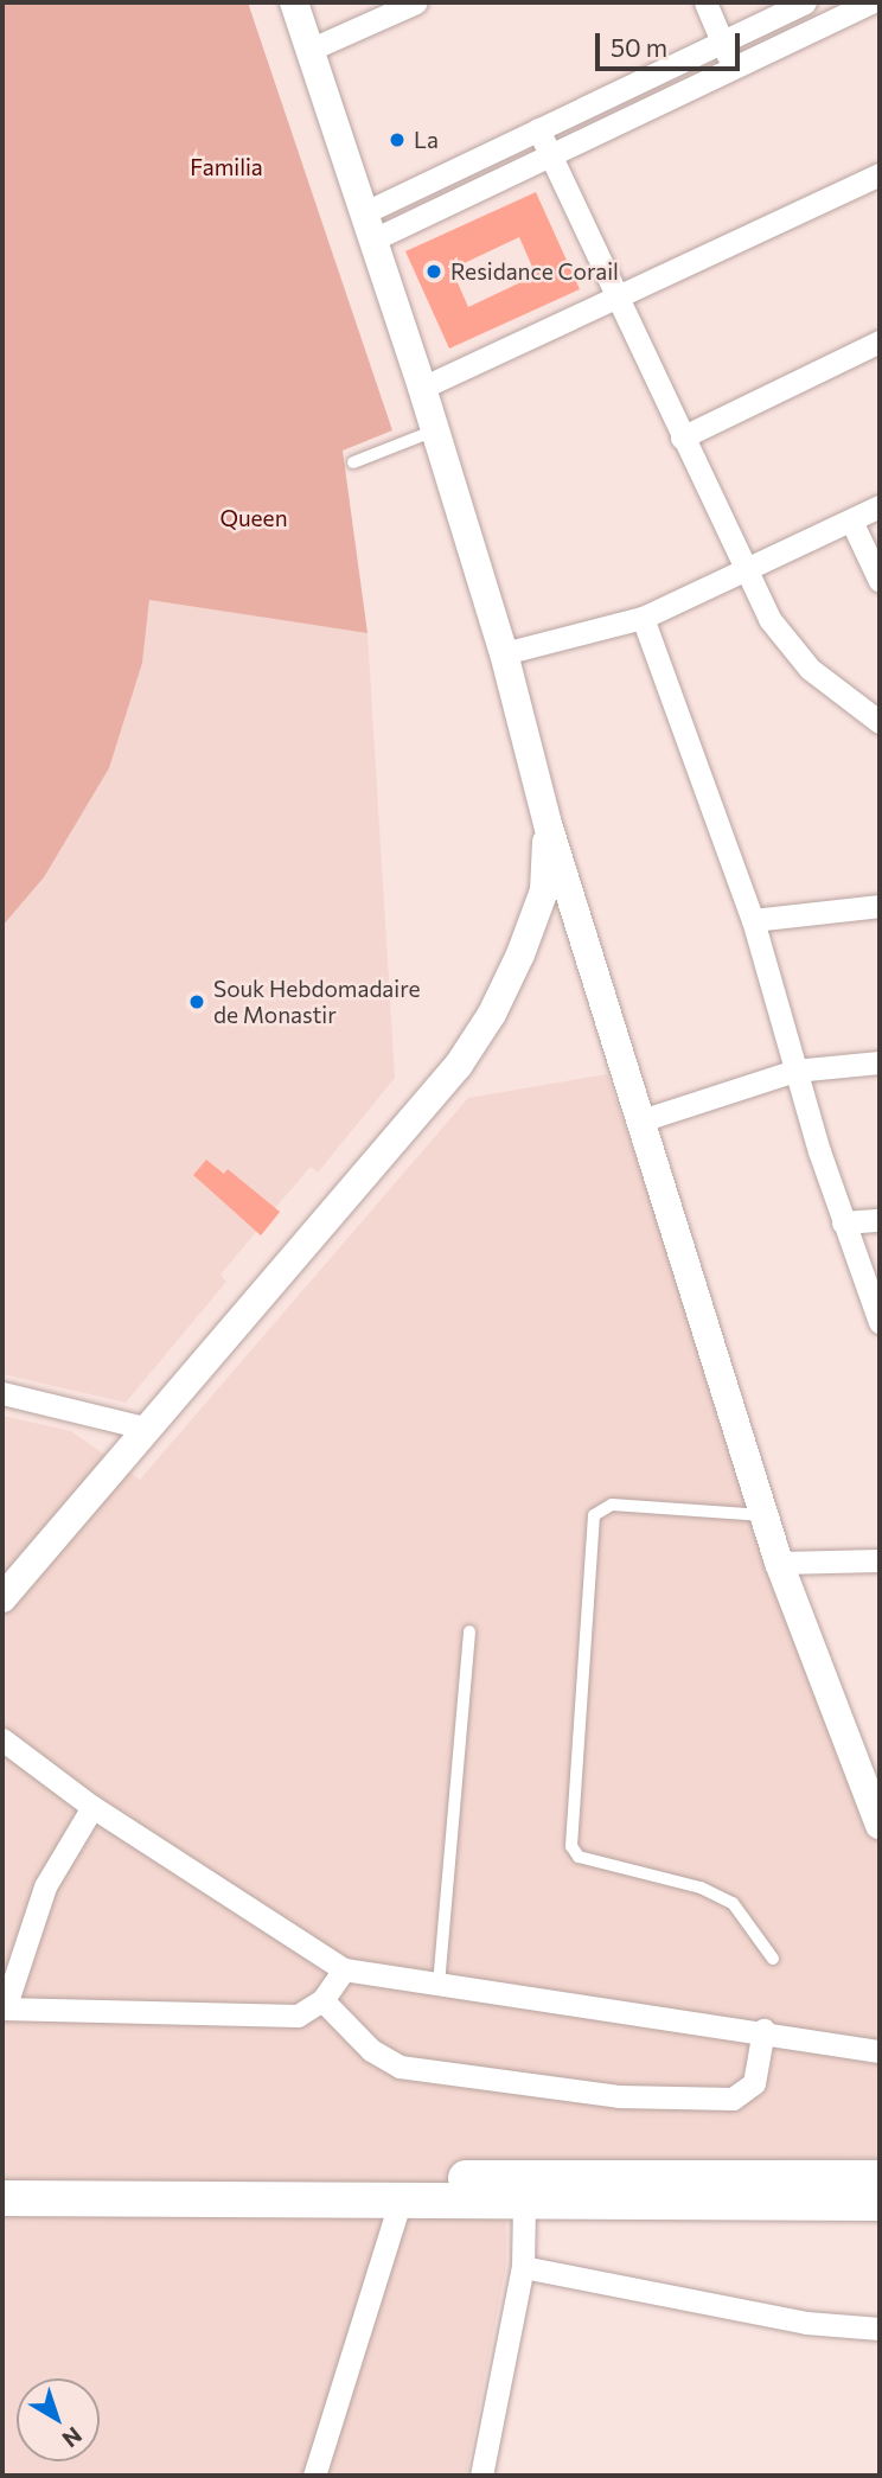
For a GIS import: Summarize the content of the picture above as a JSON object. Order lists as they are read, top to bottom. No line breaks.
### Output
{"parks":["Familia","Queen"],"places":["La","Residance Corail","Souk Hebdomadaire de Monastir"],"scale_bar":"50 m","north":"bottom right"}
